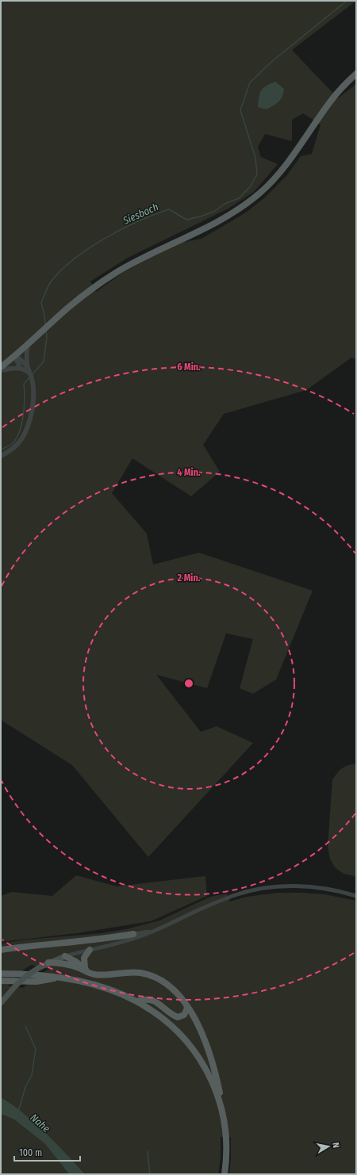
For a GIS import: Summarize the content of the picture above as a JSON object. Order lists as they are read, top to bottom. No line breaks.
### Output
{"water":["Siesbach","Nahe"],"scale_bar":"100 m","north":"right","rings":["6 Min.","4 Min.","2 Min."]}
